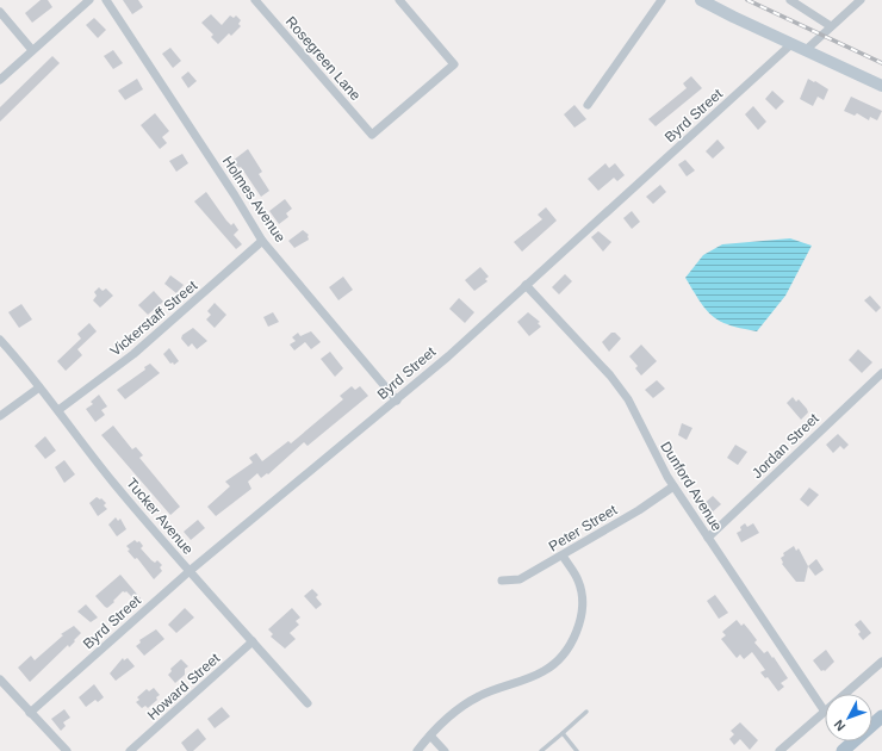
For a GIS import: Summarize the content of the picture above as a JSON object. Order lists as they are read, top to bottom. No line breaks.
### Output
{"streets":{"street":["Rosegreen Lane","Byrd Street","Holmes Avenue","Vickerstaff Street","Jordan Street","Dunford Avenue","Tucker Avenue","Peter Street","Howard Street"]},"crossings":[["Byrd Street","Holmes Avenue"],["Byrd Street","Dunford Avenue"],["Byrd Street","Tucker Avenue"],["Holmes Avenue","Vickerstaff Street"],["Vickerstaff Street","Tucker Avenue"],["Jordan Street","Dunford Avenue"],["Dunford Avenue","Peter Street"],["Tucker Avenue","Howard Street"]],"north":"bottom left"}
